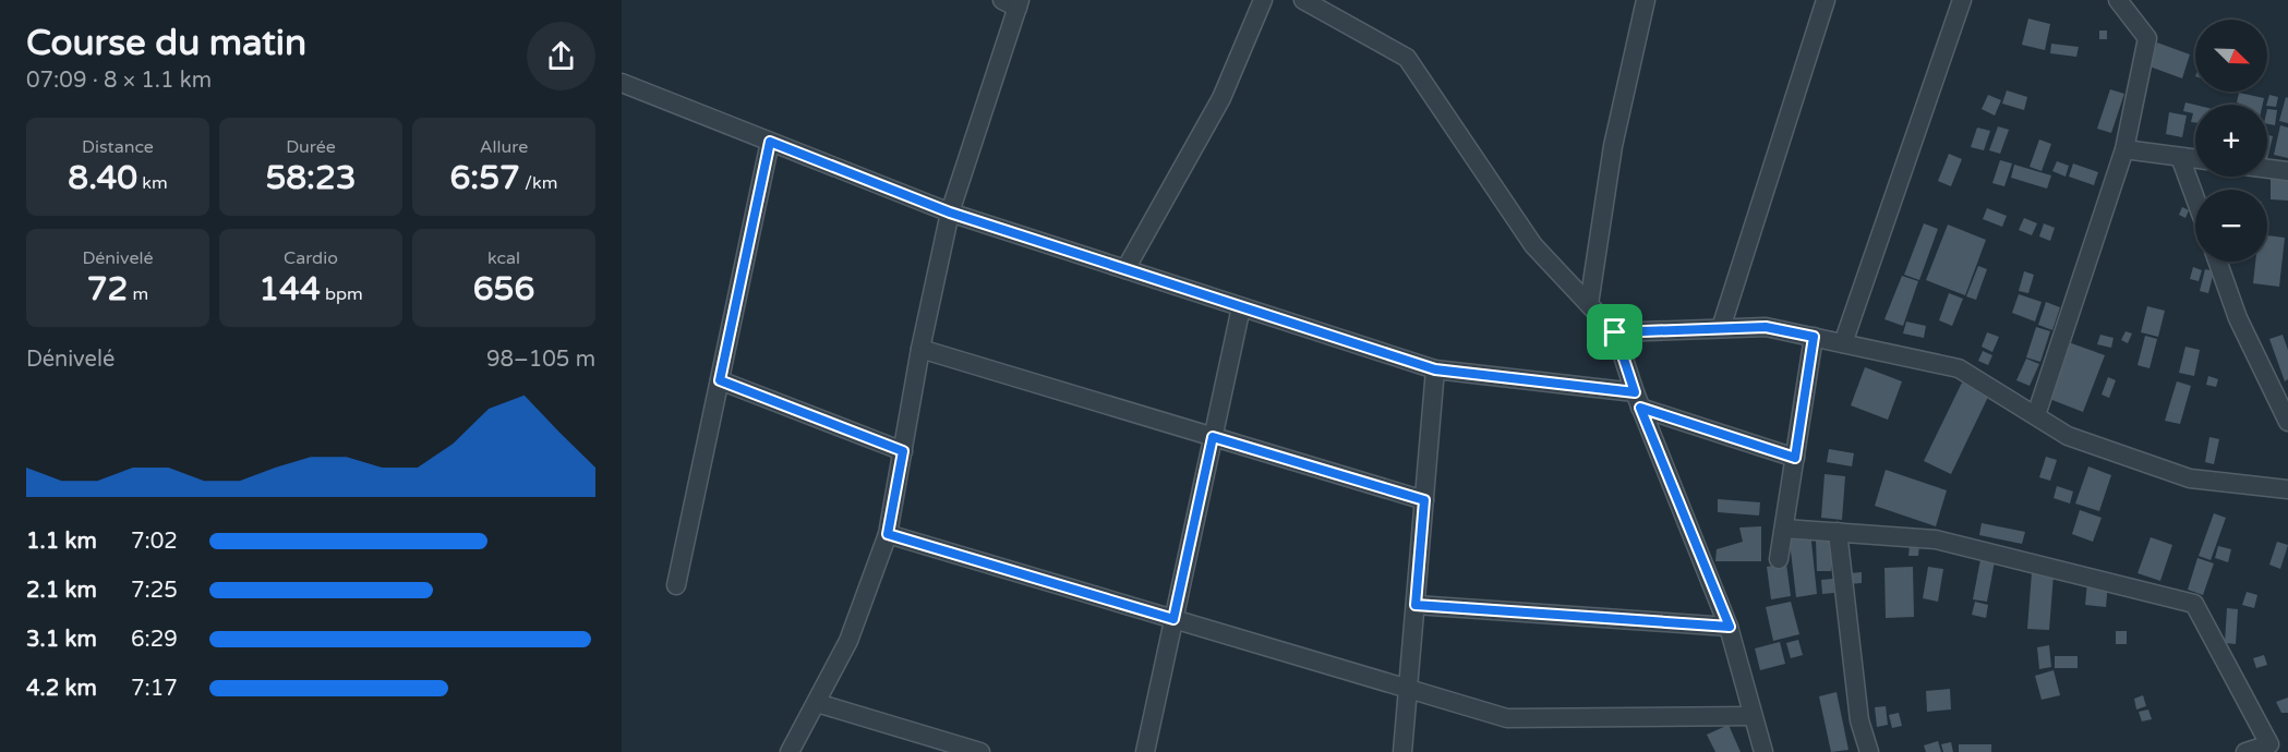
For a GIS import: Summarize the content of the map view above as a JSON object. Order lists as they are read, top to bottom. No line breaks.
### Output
{"north":"bottom right","page":{"heading":["Course du matin","07:09 · 8 × 1.1 km"],"map_buttons":["+","−"],"stats":[["Distance","8.40 km"],["Durée","58:23"],["Allure","6:57 /km"],["Dénivelé","72 m"],["Cardio","144 bpm"],["kcal","656"]],"chart":["Dénivelé","98–105 m"],"list":[{"name":"1.1 km","note":"7:02"},{"name":"2.1 km","note":"7:25"},{"name":"3.1 km","note":"6:29"},{"name":"4.2 km","note":"7:17"}]}}
